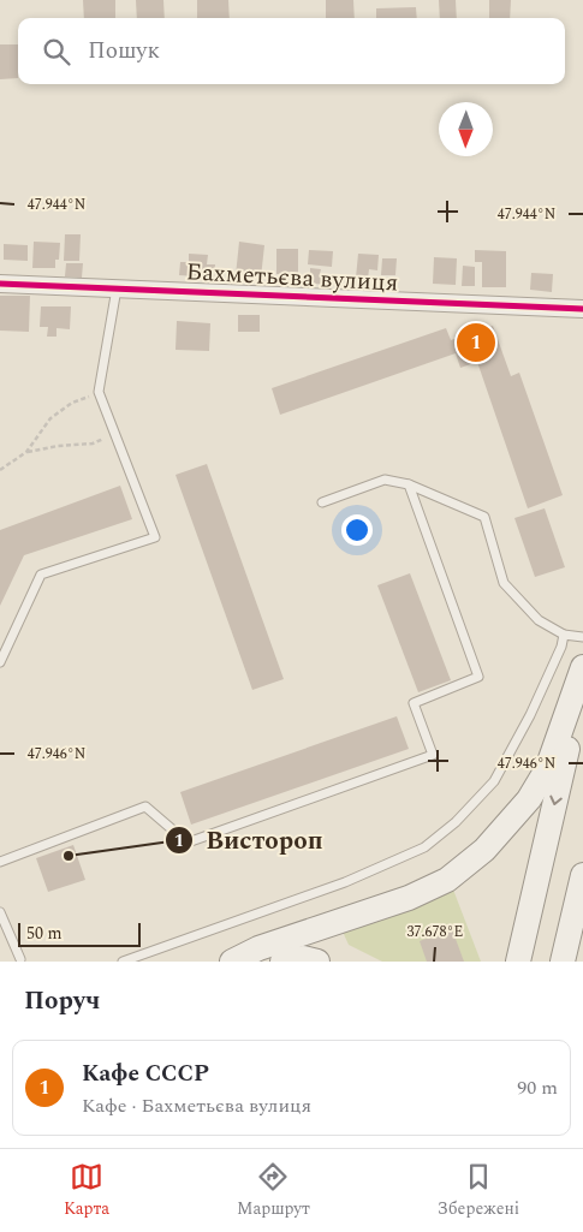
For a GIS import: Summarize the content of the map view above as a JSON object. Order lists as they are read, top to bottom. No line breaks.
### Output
{"streets":{"street":["Бахметьєва вулиця"]},"places":["Вистороп"],"scale_bar":"50 m","north":"bottom","page":{"search":"Пошук","pins":"1","scale":"50 m","heading":"Поруч","list":[{"mark":"1","name":"Кафе СССР","note":"Кафе · Бахметьєва вулиця","value":"90 m"}],"nav":["Карта","Маршрут","Збережені"]},"coordinates":["47.944°N","47.946°N","37.678°E"]}
